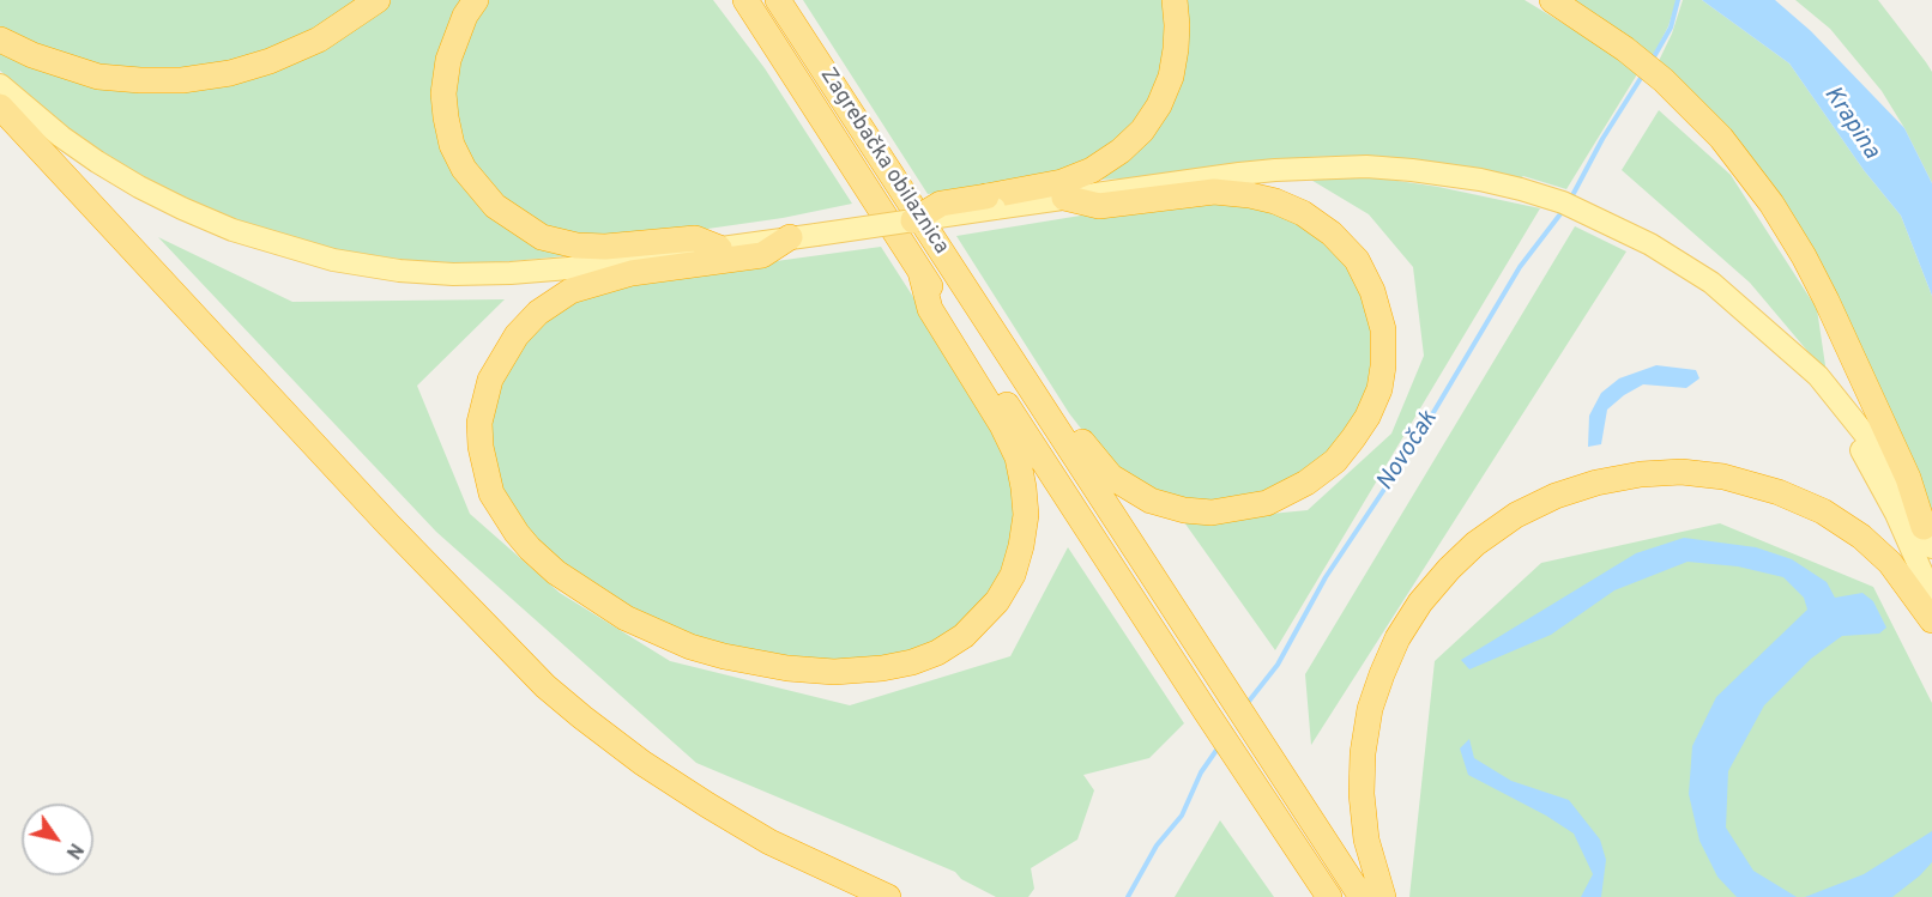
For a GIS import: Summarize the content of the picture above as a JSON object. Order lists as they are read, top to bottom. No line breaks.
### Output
{"streets":{"highway":["Zagrebačka obilaznica"]},"water":["Krapina","Novočak"],"north":"bottom right"}
